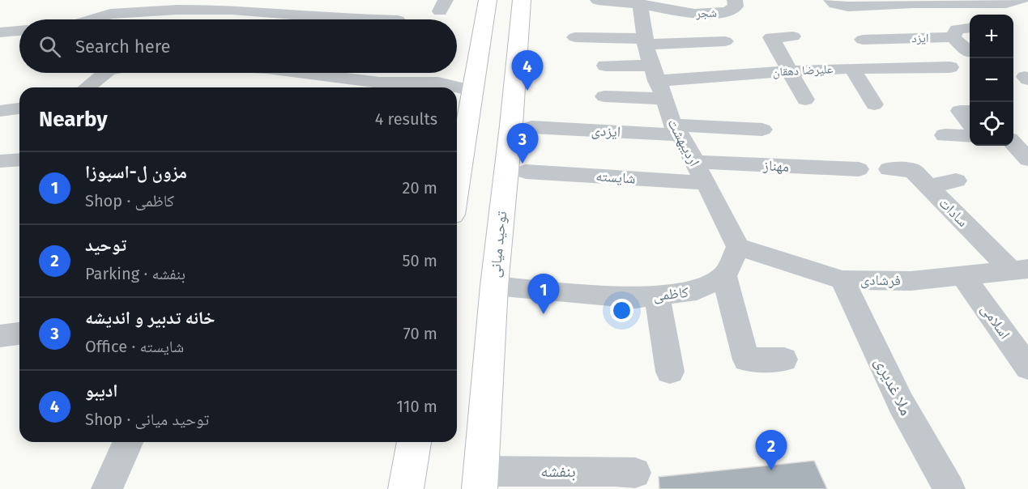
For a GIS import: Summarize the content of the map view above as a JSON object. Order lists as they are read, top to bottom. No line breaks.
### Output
{"streets":{"main road":["توحید میانی"],"street":["شجر","ایزد","علیرضا دهقان","ایزدی","اردیبهشت","مهناز","شایسته","سادات","فرشادی","کاظمی","اسلامی","ملا غدیری","بنفشه"]},"crossings":[["شجر","اردیبهشت"],["علیرضا دهقان","اردیبهشت"],["ایزدی","اردیبهشت"],["اردیبهشت","مهناز"],["اردیبهشت","شایسته"],["اردیبهشت","فرشادی"],["سادات","فرشادی"],["توحید میانی","کاظمی"],["توحید میانی","بنفشه"],["فرشادی","اسلامی"],["فرشادی","ملا غدیری"]],"page":{"map_buttons":["+","−"],"search":"Search here","pins":["4","3","1","2"],"heading":["Nearby","4 results"],"list":[{"mark":"1","name":"مزون ل-اسپوزا","note":"Shop · کاظمی","value":"20 m"},{"mark":"2","name":"توحید","note":"Parking · بنفشه","value":"50 m"},{"mark":"3","name":"خانه تدبیر و اندیشه","note":"Office · شایسته","value":"70 m"},{"mark":"4","name":"ادیبو","note":"Shop · توحید میانی","value":"110 m"}]}}
